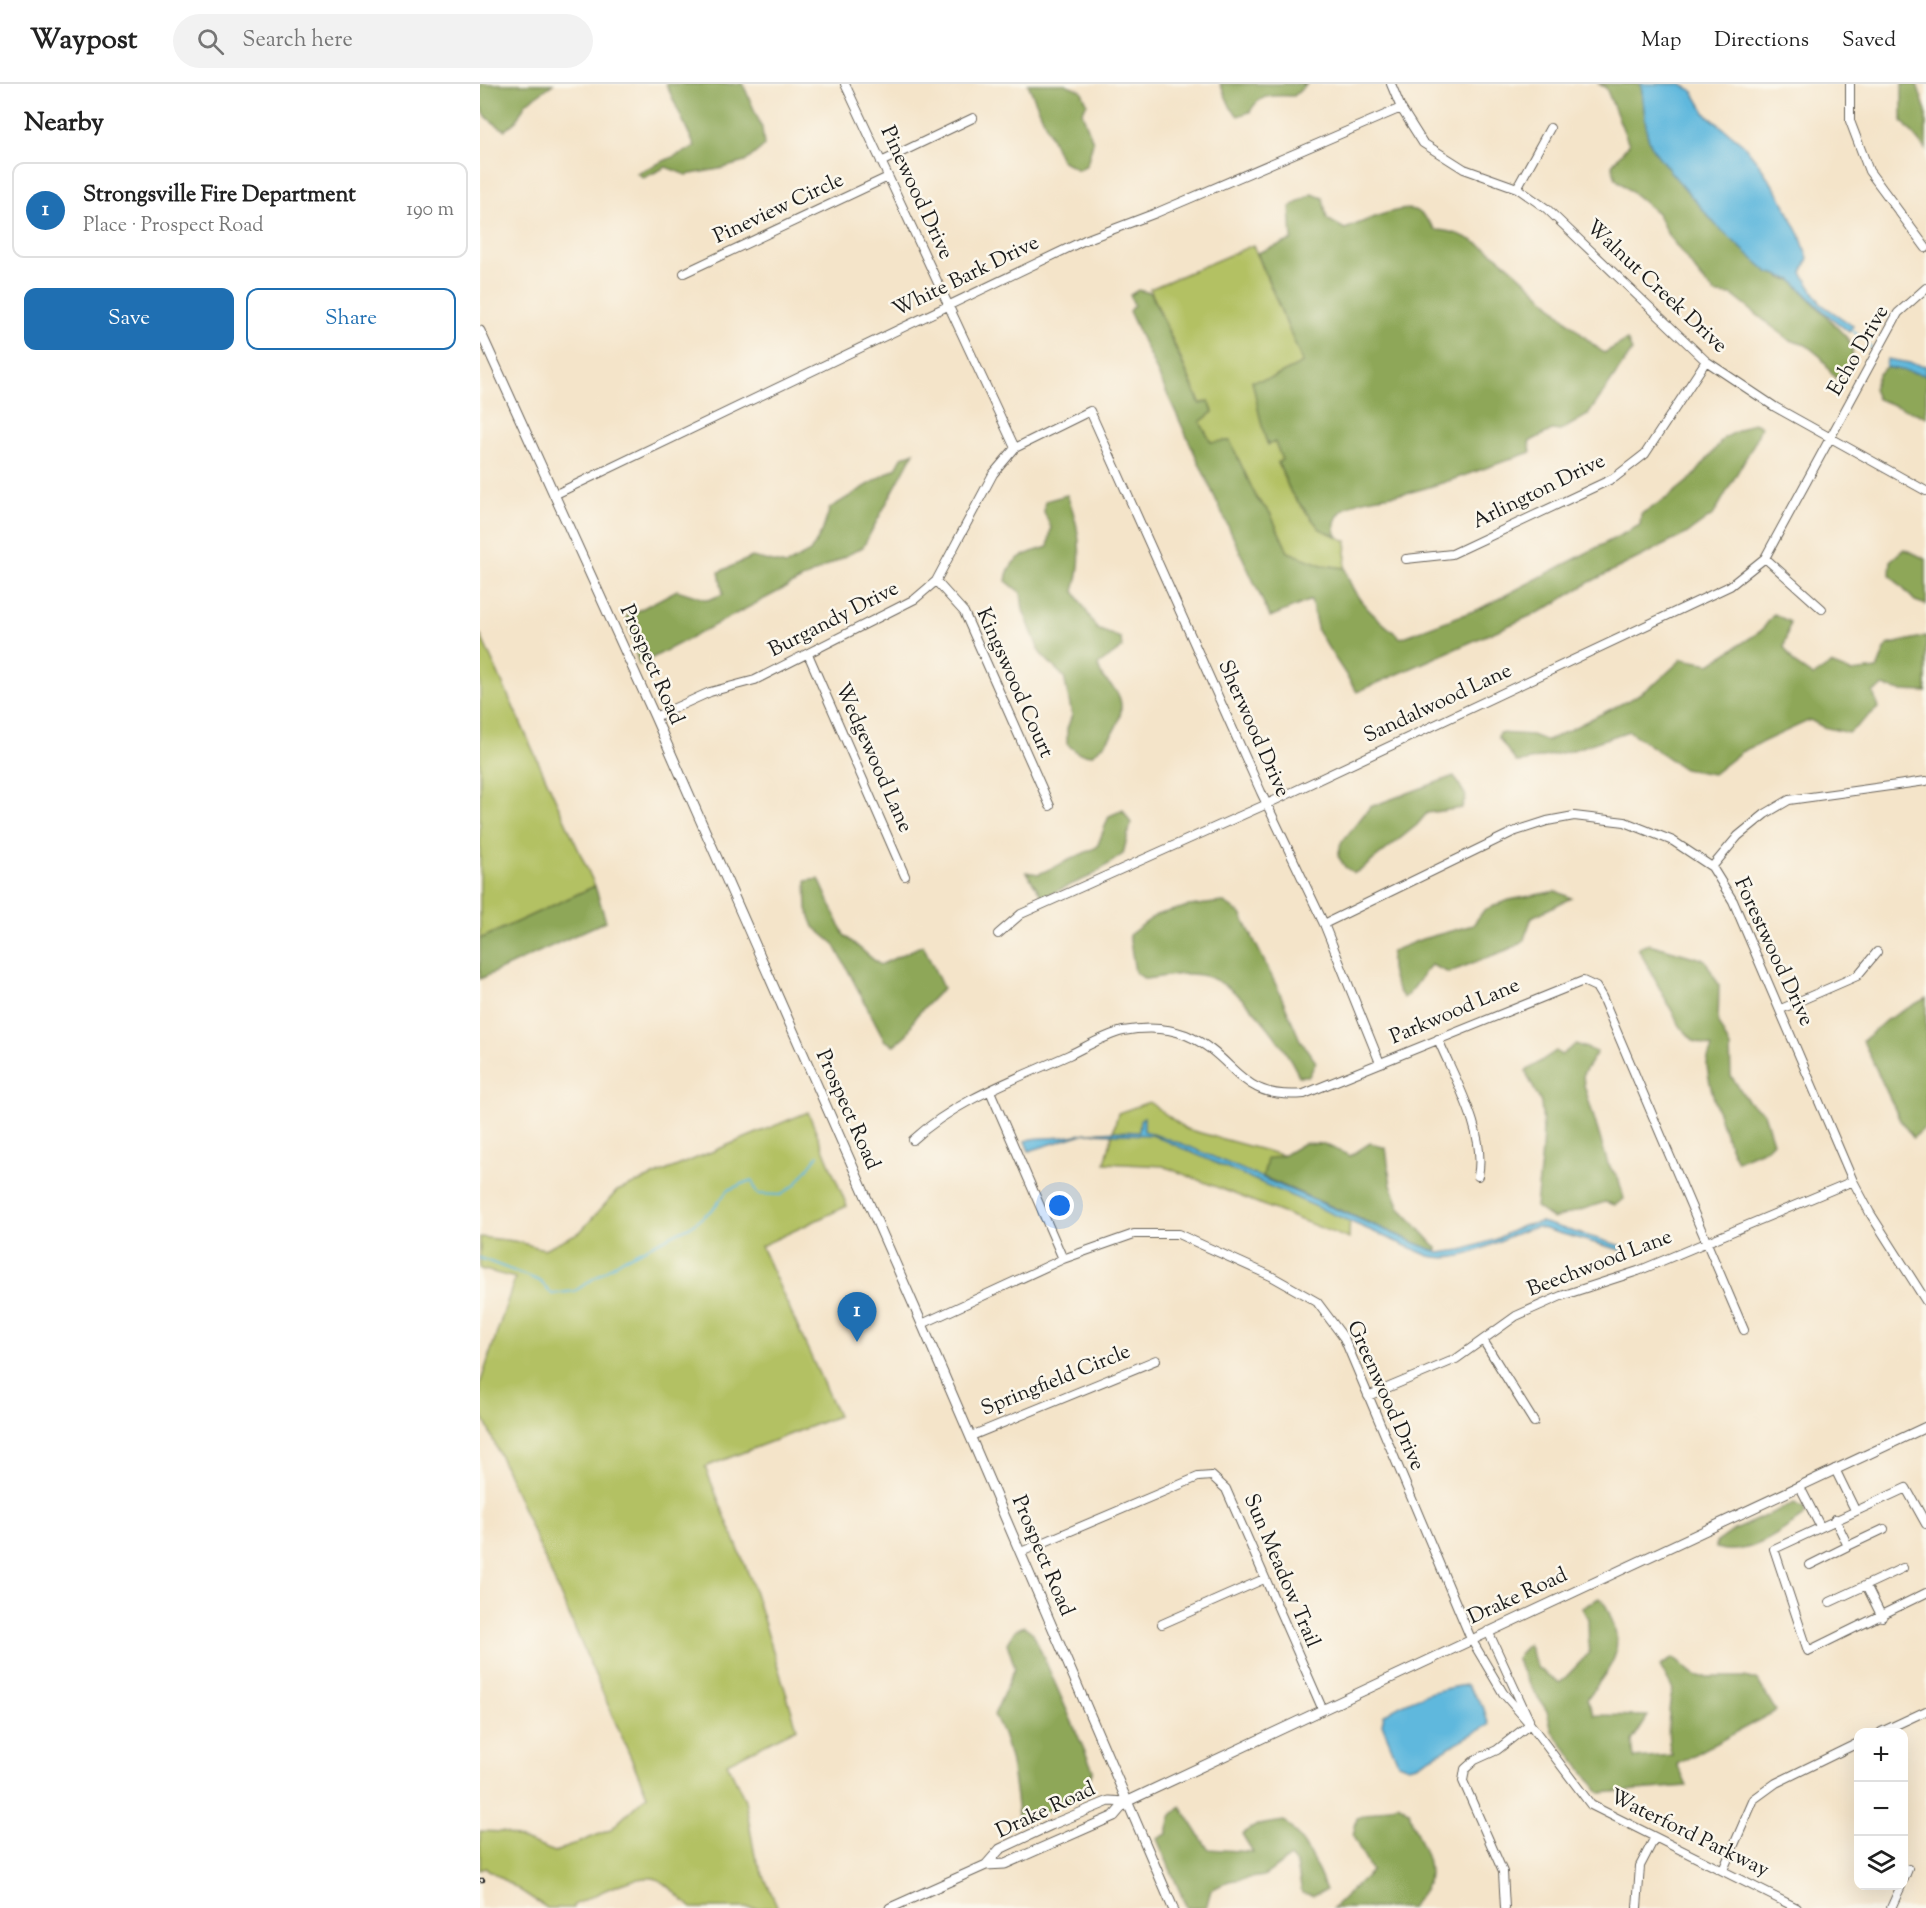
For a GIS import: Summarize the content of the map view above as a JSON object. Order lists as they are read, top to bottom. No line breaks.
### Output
{"streets":{"street":["Pinewood Drive","Pineview Circle","White Bark Drive","Walnut Creek Drive","Echo Drive","Arlington Drive","Burgandy Drive","Prospect Road","Kingswood Court","Sandalwood Lane","Sherwood Drive","Wedgewood Lane","Forestwood Drive","Parkwood Lane","Beechwood Lane","Springfield Circle","Greenwood Drive","Sun Meadow Trail","Drake Road","Waterford Parkway"]},"crossings":[["Pinewood Drive","Pineview Circle"],["Pinewood Drive","White Bark Drive"],["Pinewood Drive","Burgandy Drive"],["White Bark Drive","Walnut Creek Drive"],["White Bark Drive","Prospect Road"],["Walnut Creek Drive","Echo Drive"],["Walnut Creek Drive","Arlington Drive"],["Walnut Creek Drive","Sandalwood Lane"],["Echo Drive","Sandalwood Lane"],["Burgandy Drive","Prospect Road"],["Burgandy Drive","Kingswood Court"],["Burgandy Drive","Sherwood Drive"],["Burgandy Drive","Wedgewood Lane"],["Prospect Road","Springfield Circle"],["Prospect Road","Greenwood Drive"],["Prospect Road","Sun Meadow Trail"],["Prospect Road","Drake Road"],["Sandalwood Lane","Sherwood Drive"],["Sherwood Drive","Forestwood Drive"],["Sherwood Drive","Parkwood Lane"],["Forestwood Drive","Beechwood Lane"],["Parkwood Lane","Beechwood Lane"],["Beechwood Lane","Greenwood Drive"],["Greenwood Drive","Drake Road"],["Greenwood Drive","Waterford Parkway"],["Sun Meadow Trail","Drake Road"],["Drake Road","Waterford Parkway"]],"page":{"header":"Waypost","search":"Search here","nav":["Map","Directions","Saved"],"heading":"Nearby","list":[{"mark":"1","name":"Strongsville Fire Department","note":"Place · Prospect Road","value":"190 m"}],"buttons":["Save","Share"],"pins":"1","map_buttons":["+","−"]}}
